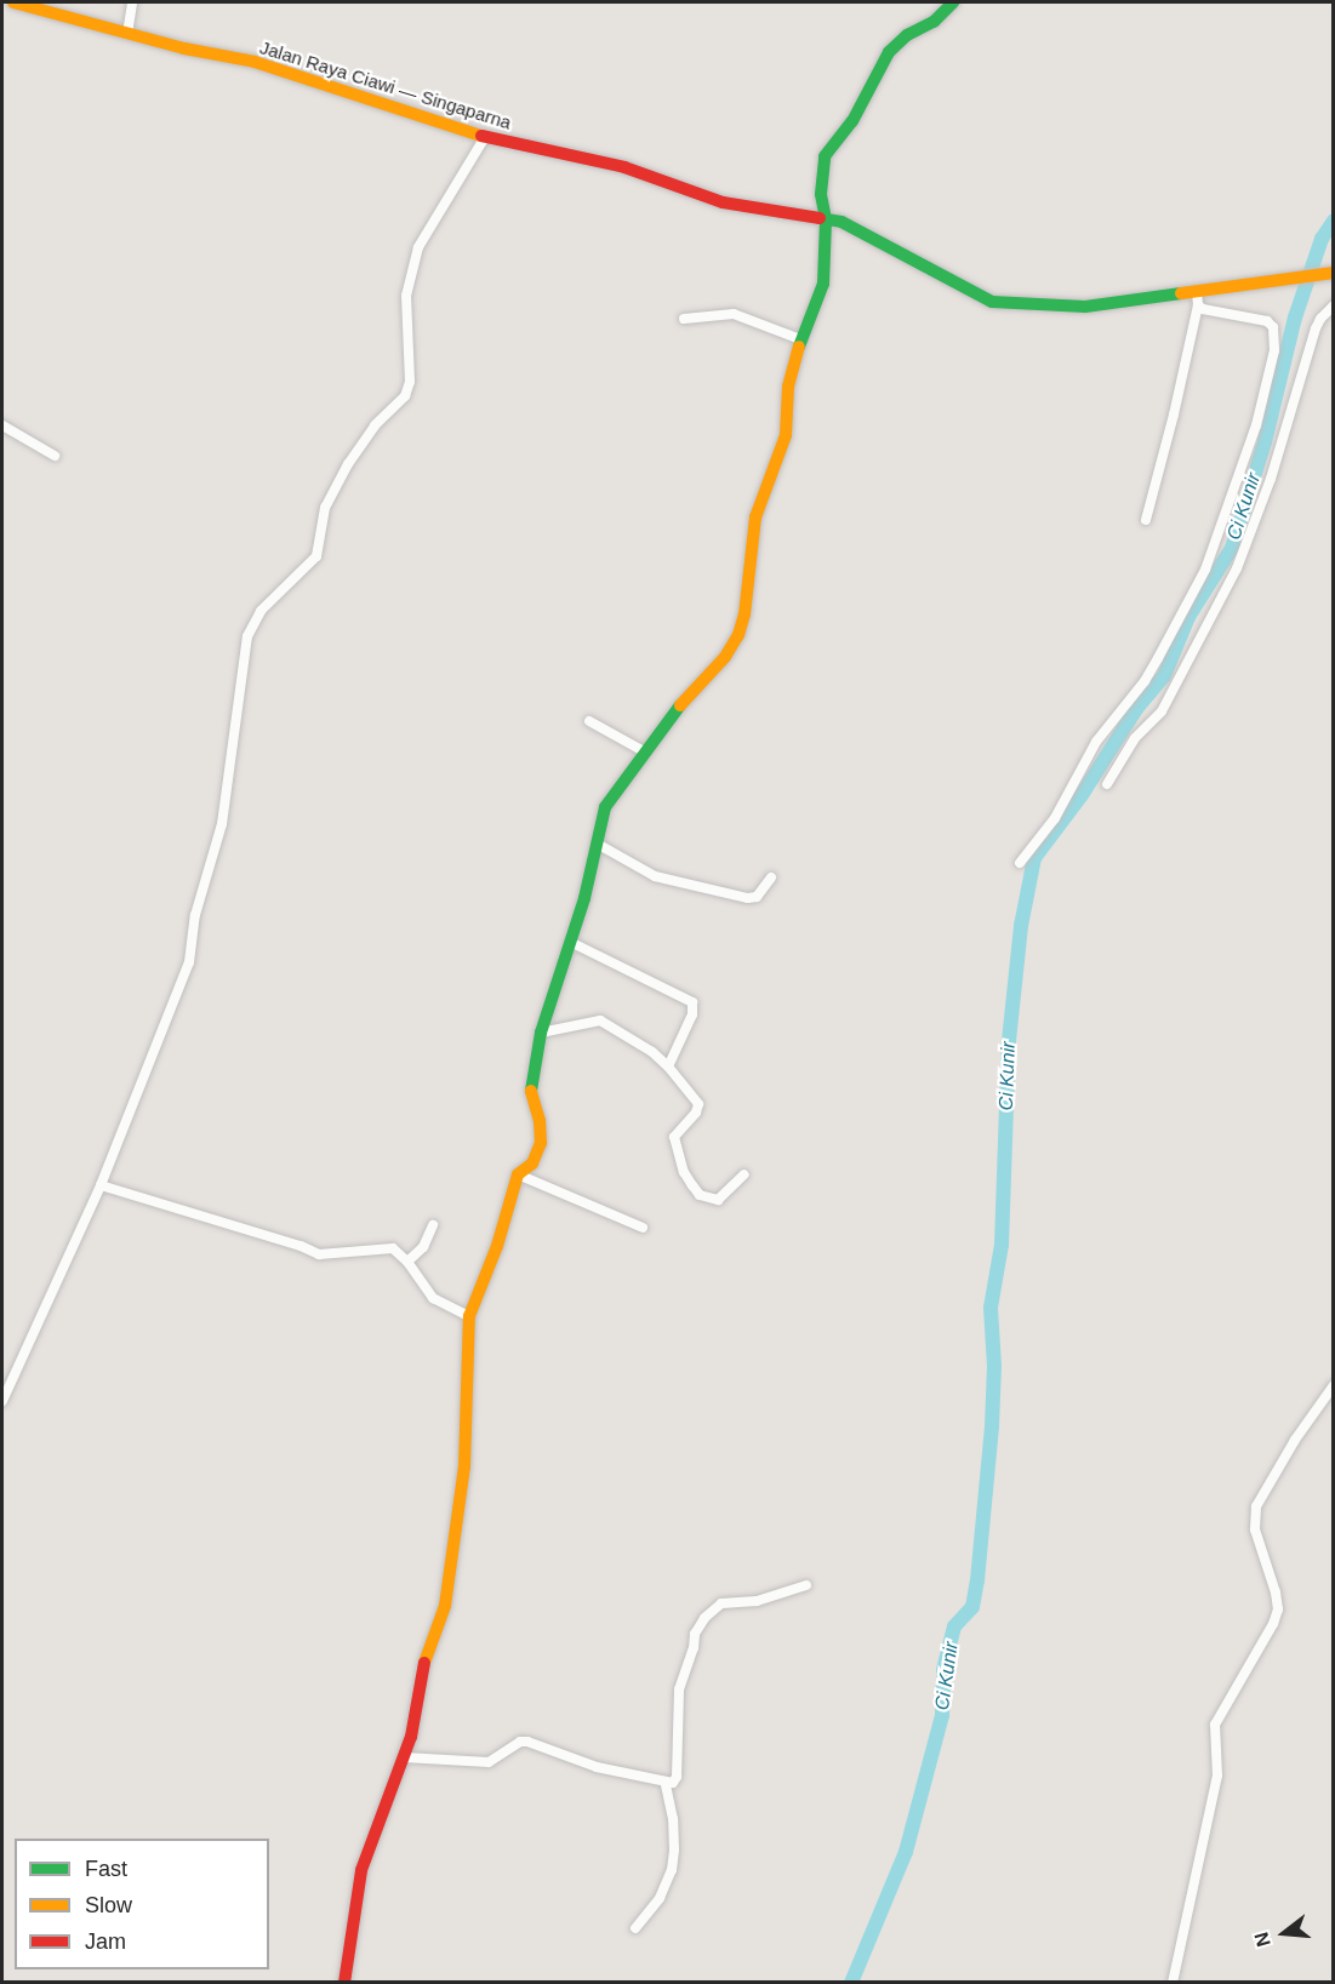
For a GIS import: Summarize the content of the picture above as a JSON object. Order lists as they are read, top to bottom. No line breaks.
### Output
{"streets":{"street":["Jalan Raya Ciawi — Singaparna"]},"water":["Ci Kunir"],"legend":["Fast","Slow","Jam"],"north":"left"}
